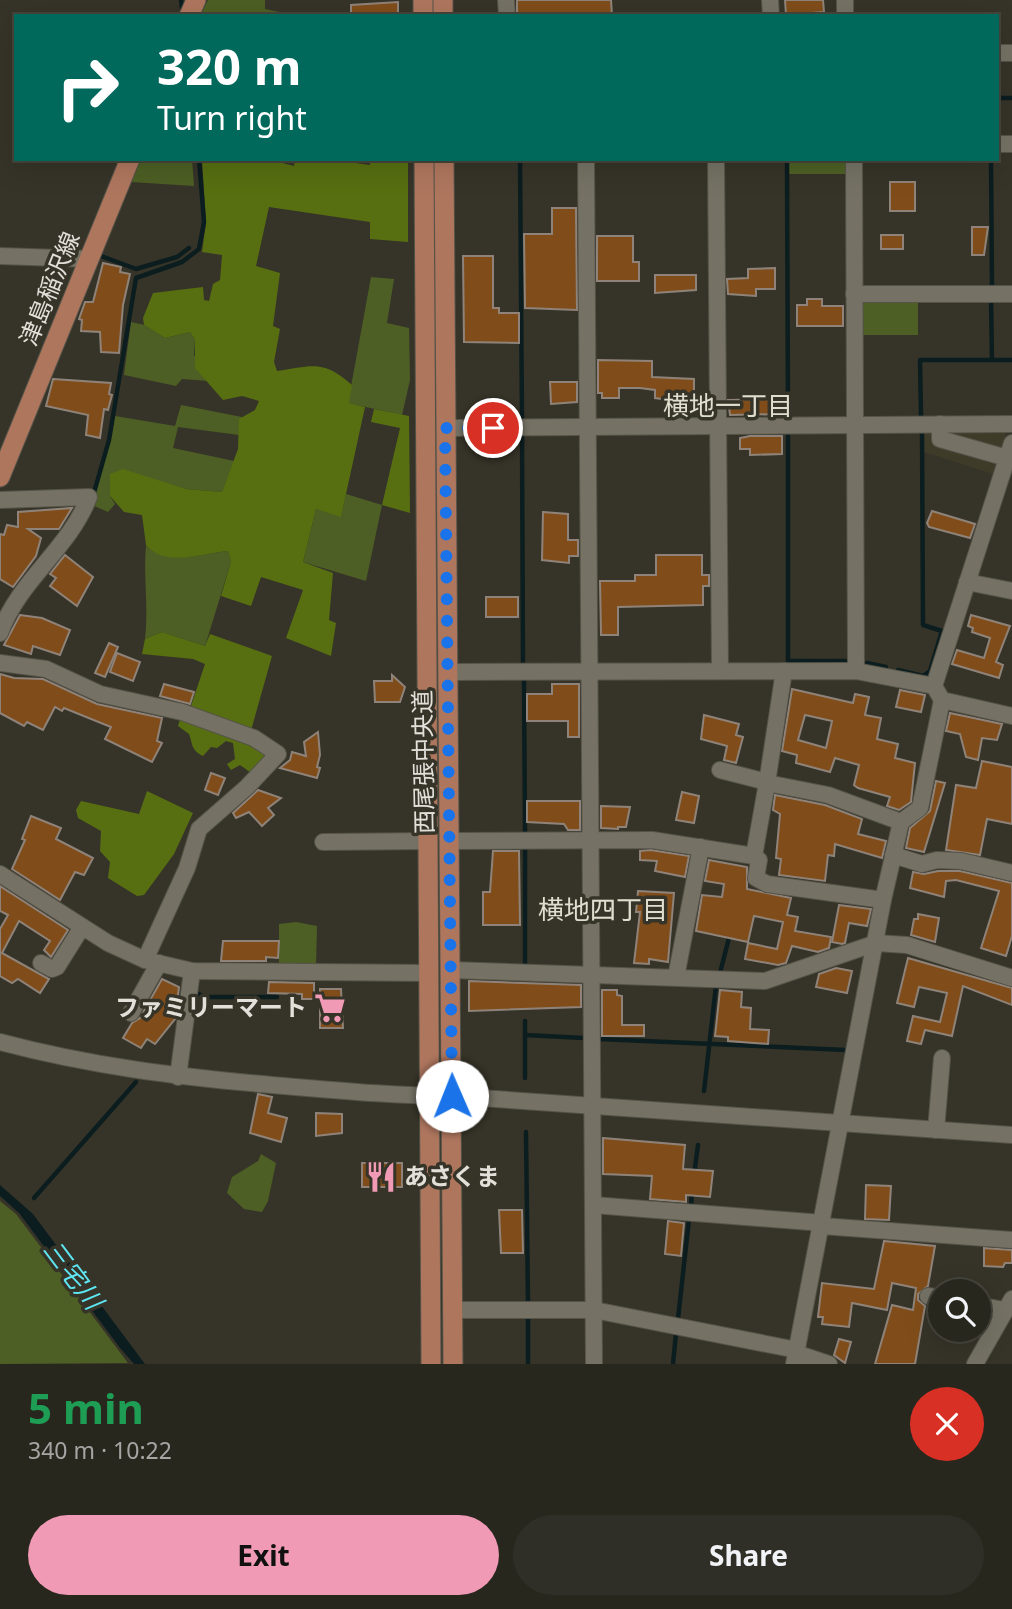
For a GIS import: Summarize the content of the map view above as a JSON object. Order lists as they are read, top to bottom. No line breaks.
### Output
{"streets":{"main road":["津島稲沢線","西尾張中央道"]},"districts":["横地一丁目","横地四丁目"],"water":["三宅川"],"places":{"supermarket":["ファミリーマート"],"restaurant":["あさくま"]},"page":{"turn":["320 m","Turn right"],"heading":["5 min","340 m · 10:22"],"buttons":["Exit","Share"]}}
